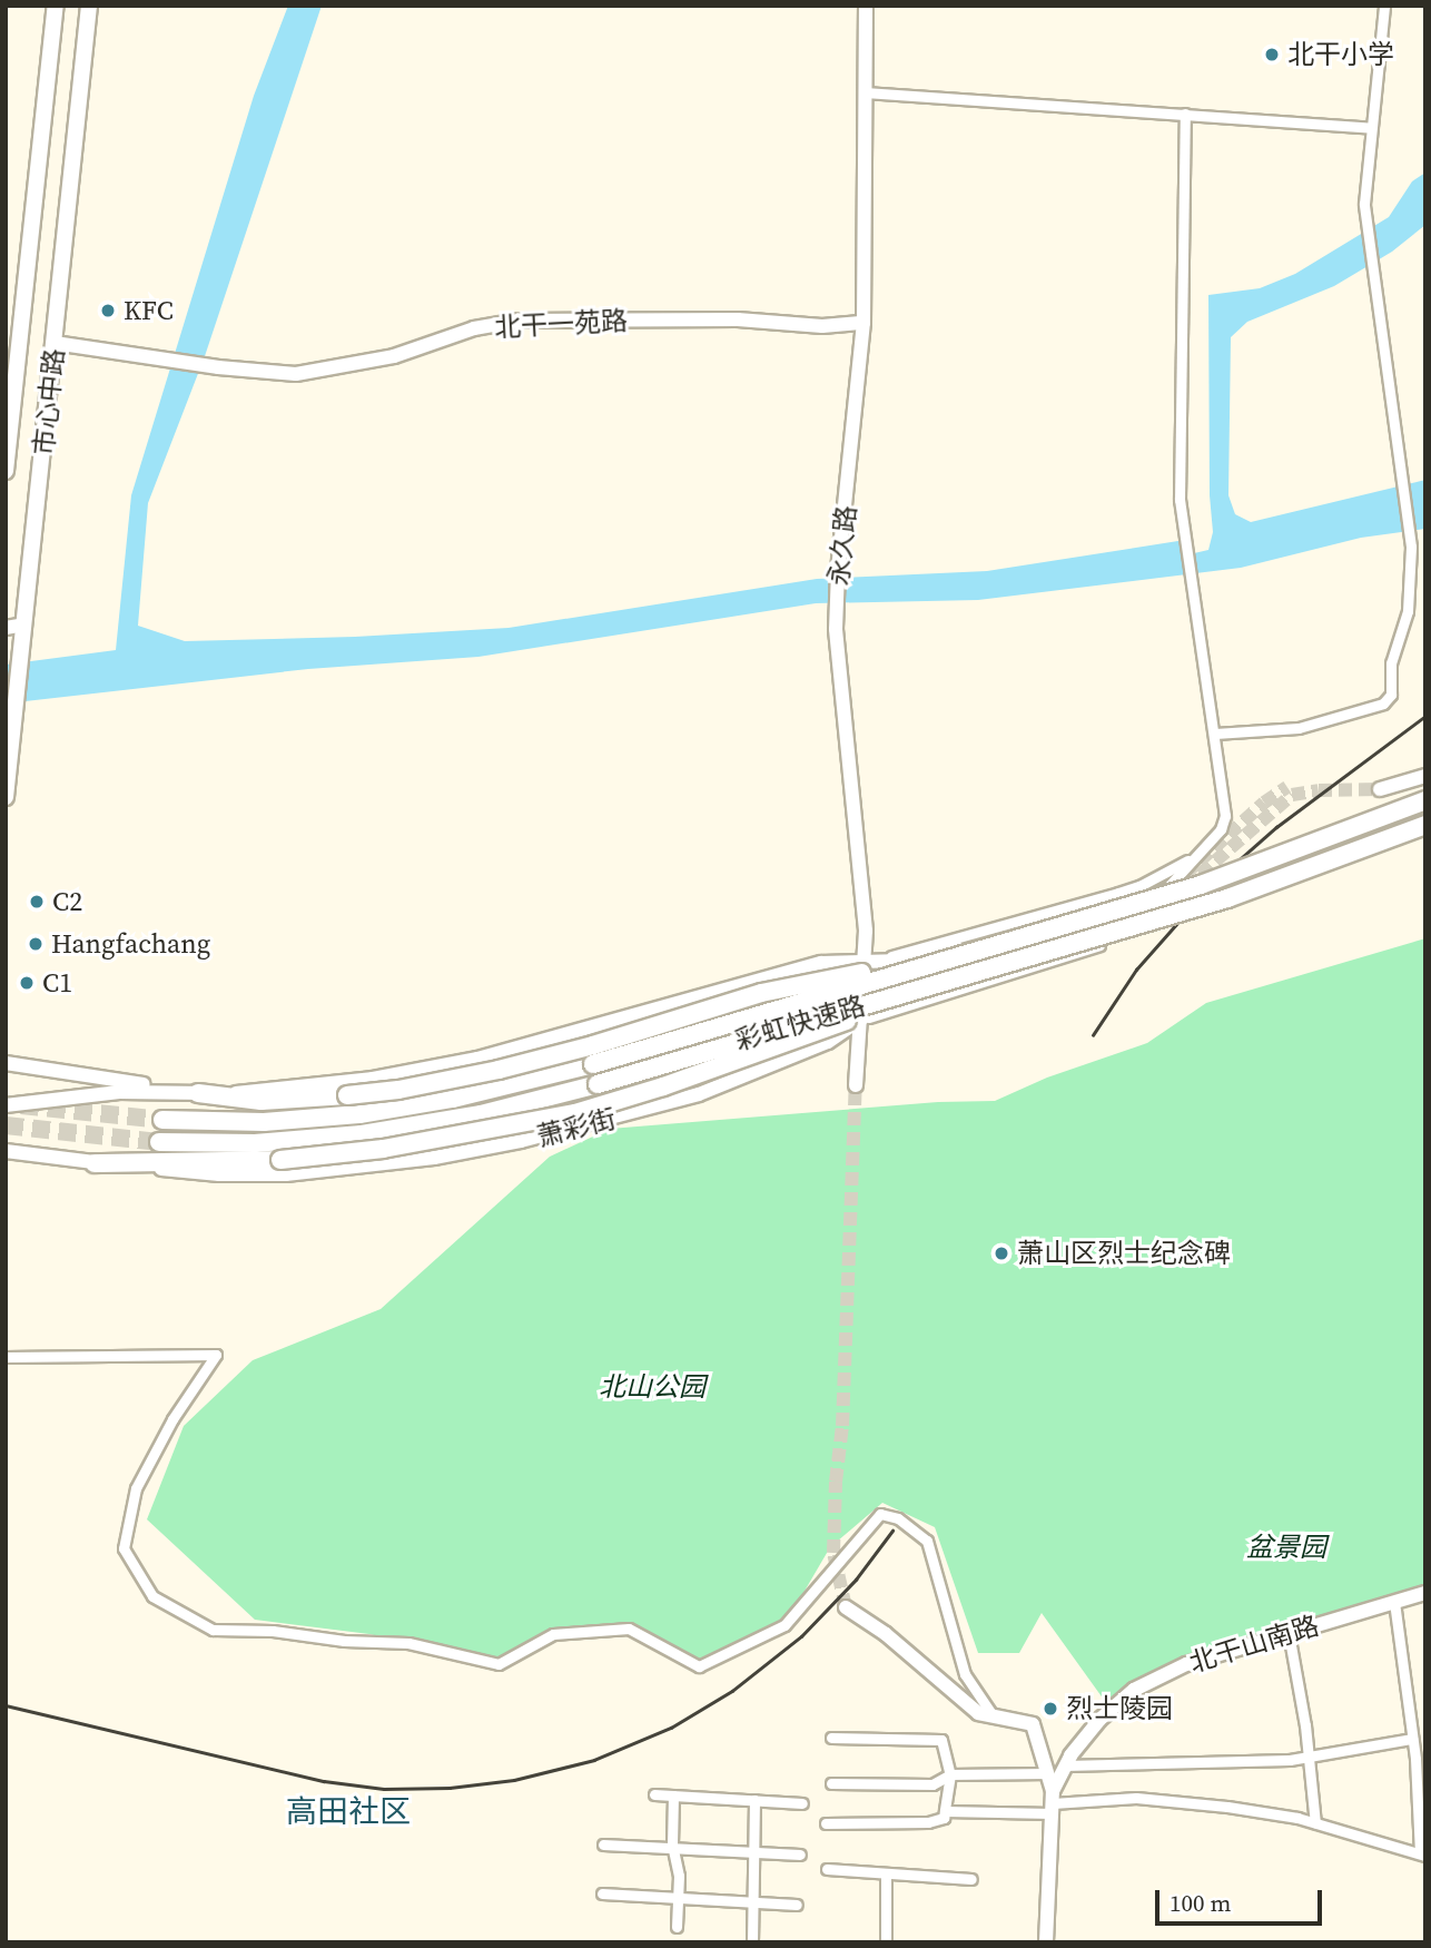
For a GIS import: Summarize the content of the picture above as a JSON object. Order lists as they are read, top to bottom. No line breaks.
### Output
{"streets":{"highway":["彩虹快速路"],"main road":["市心中路"],"street":["北干一苑路","永久路","萧彩街","北干山南路"]},"crossings":[["北干一苑路","市心中路"],["北干一苑路","永久路"],["永久路","萧彩街"]],"districts":["高田社区"],"parks":["北山公园","盆景园"],"places":["北干小学","KFC","C2","Hangfachang","C1","萧山区烈士纪念碑","烈士陵园"],"scale_bar":"100 m"}
